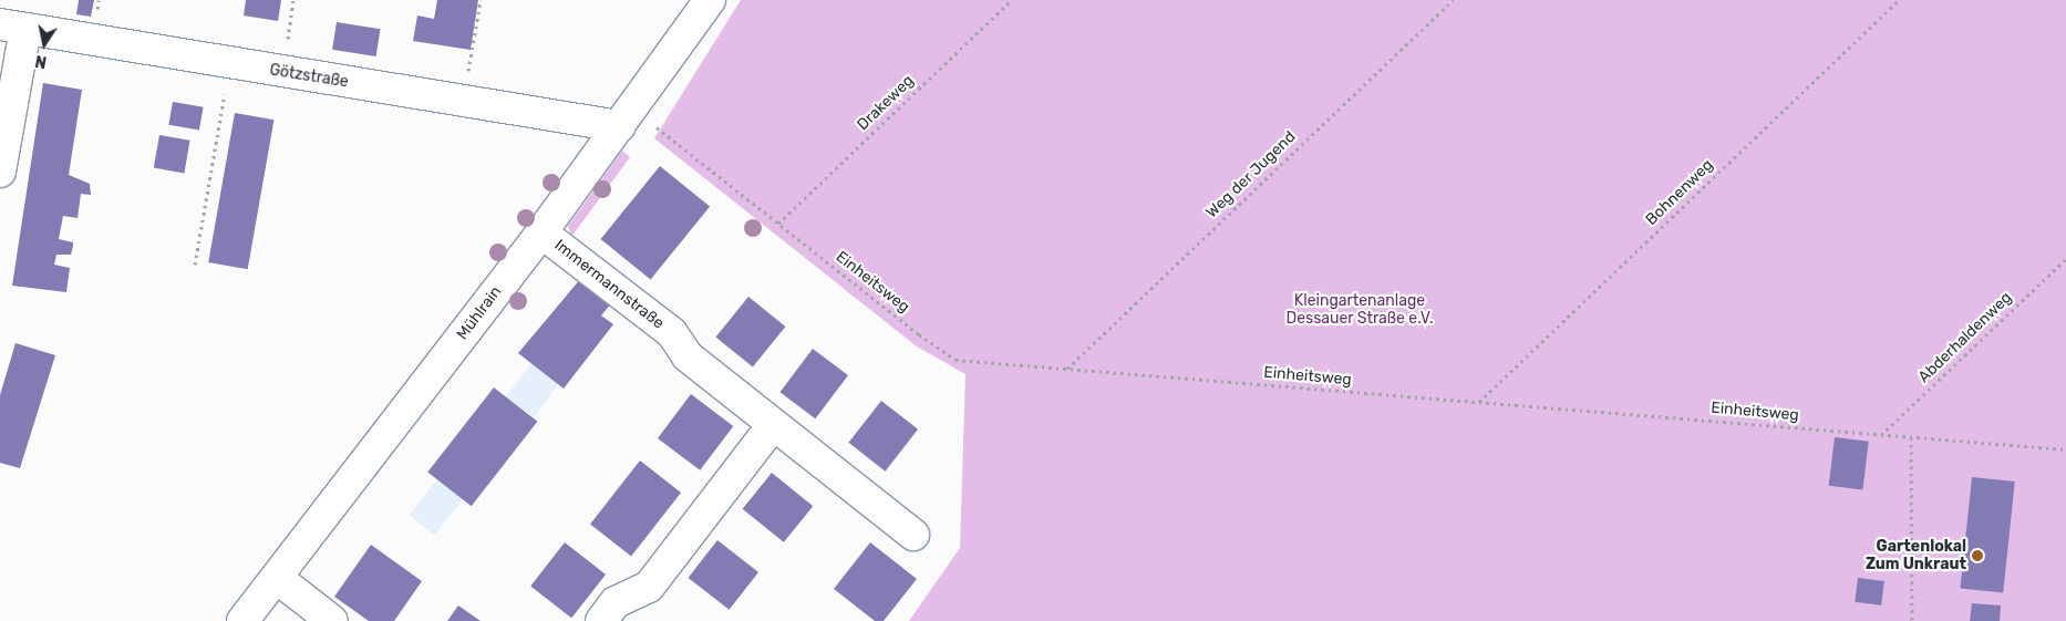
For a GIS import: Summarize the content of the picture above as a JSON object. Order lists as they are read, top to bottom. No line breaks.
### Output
{"streets":{"street":["Götzstraße","Immermannstraße","Mühlrain"],"path":["Drakeweg","Weg der Jugend","Bohnenweg","Einheitsweg","Abderhaldenweg"]},"crossings":[["Götzstraße","Einheitsweg"],["Götzstraße","Mühlrain"],["Drakeweg","Einheitsweg"],["Weg der Jugend","Einheitsweg"],["Bohnenweg","Einheitsweg"],["Einheitsweg","Mühlrain"],["Einheitsweg","Abderhaldenweg"],["Immermannstraße","Mühlrain"]],"parks":["Kleingartenanlage Dessauer Straße e.V."],"places":["Gartenlokal Zum Unkraut"],"north":"bottom"}
